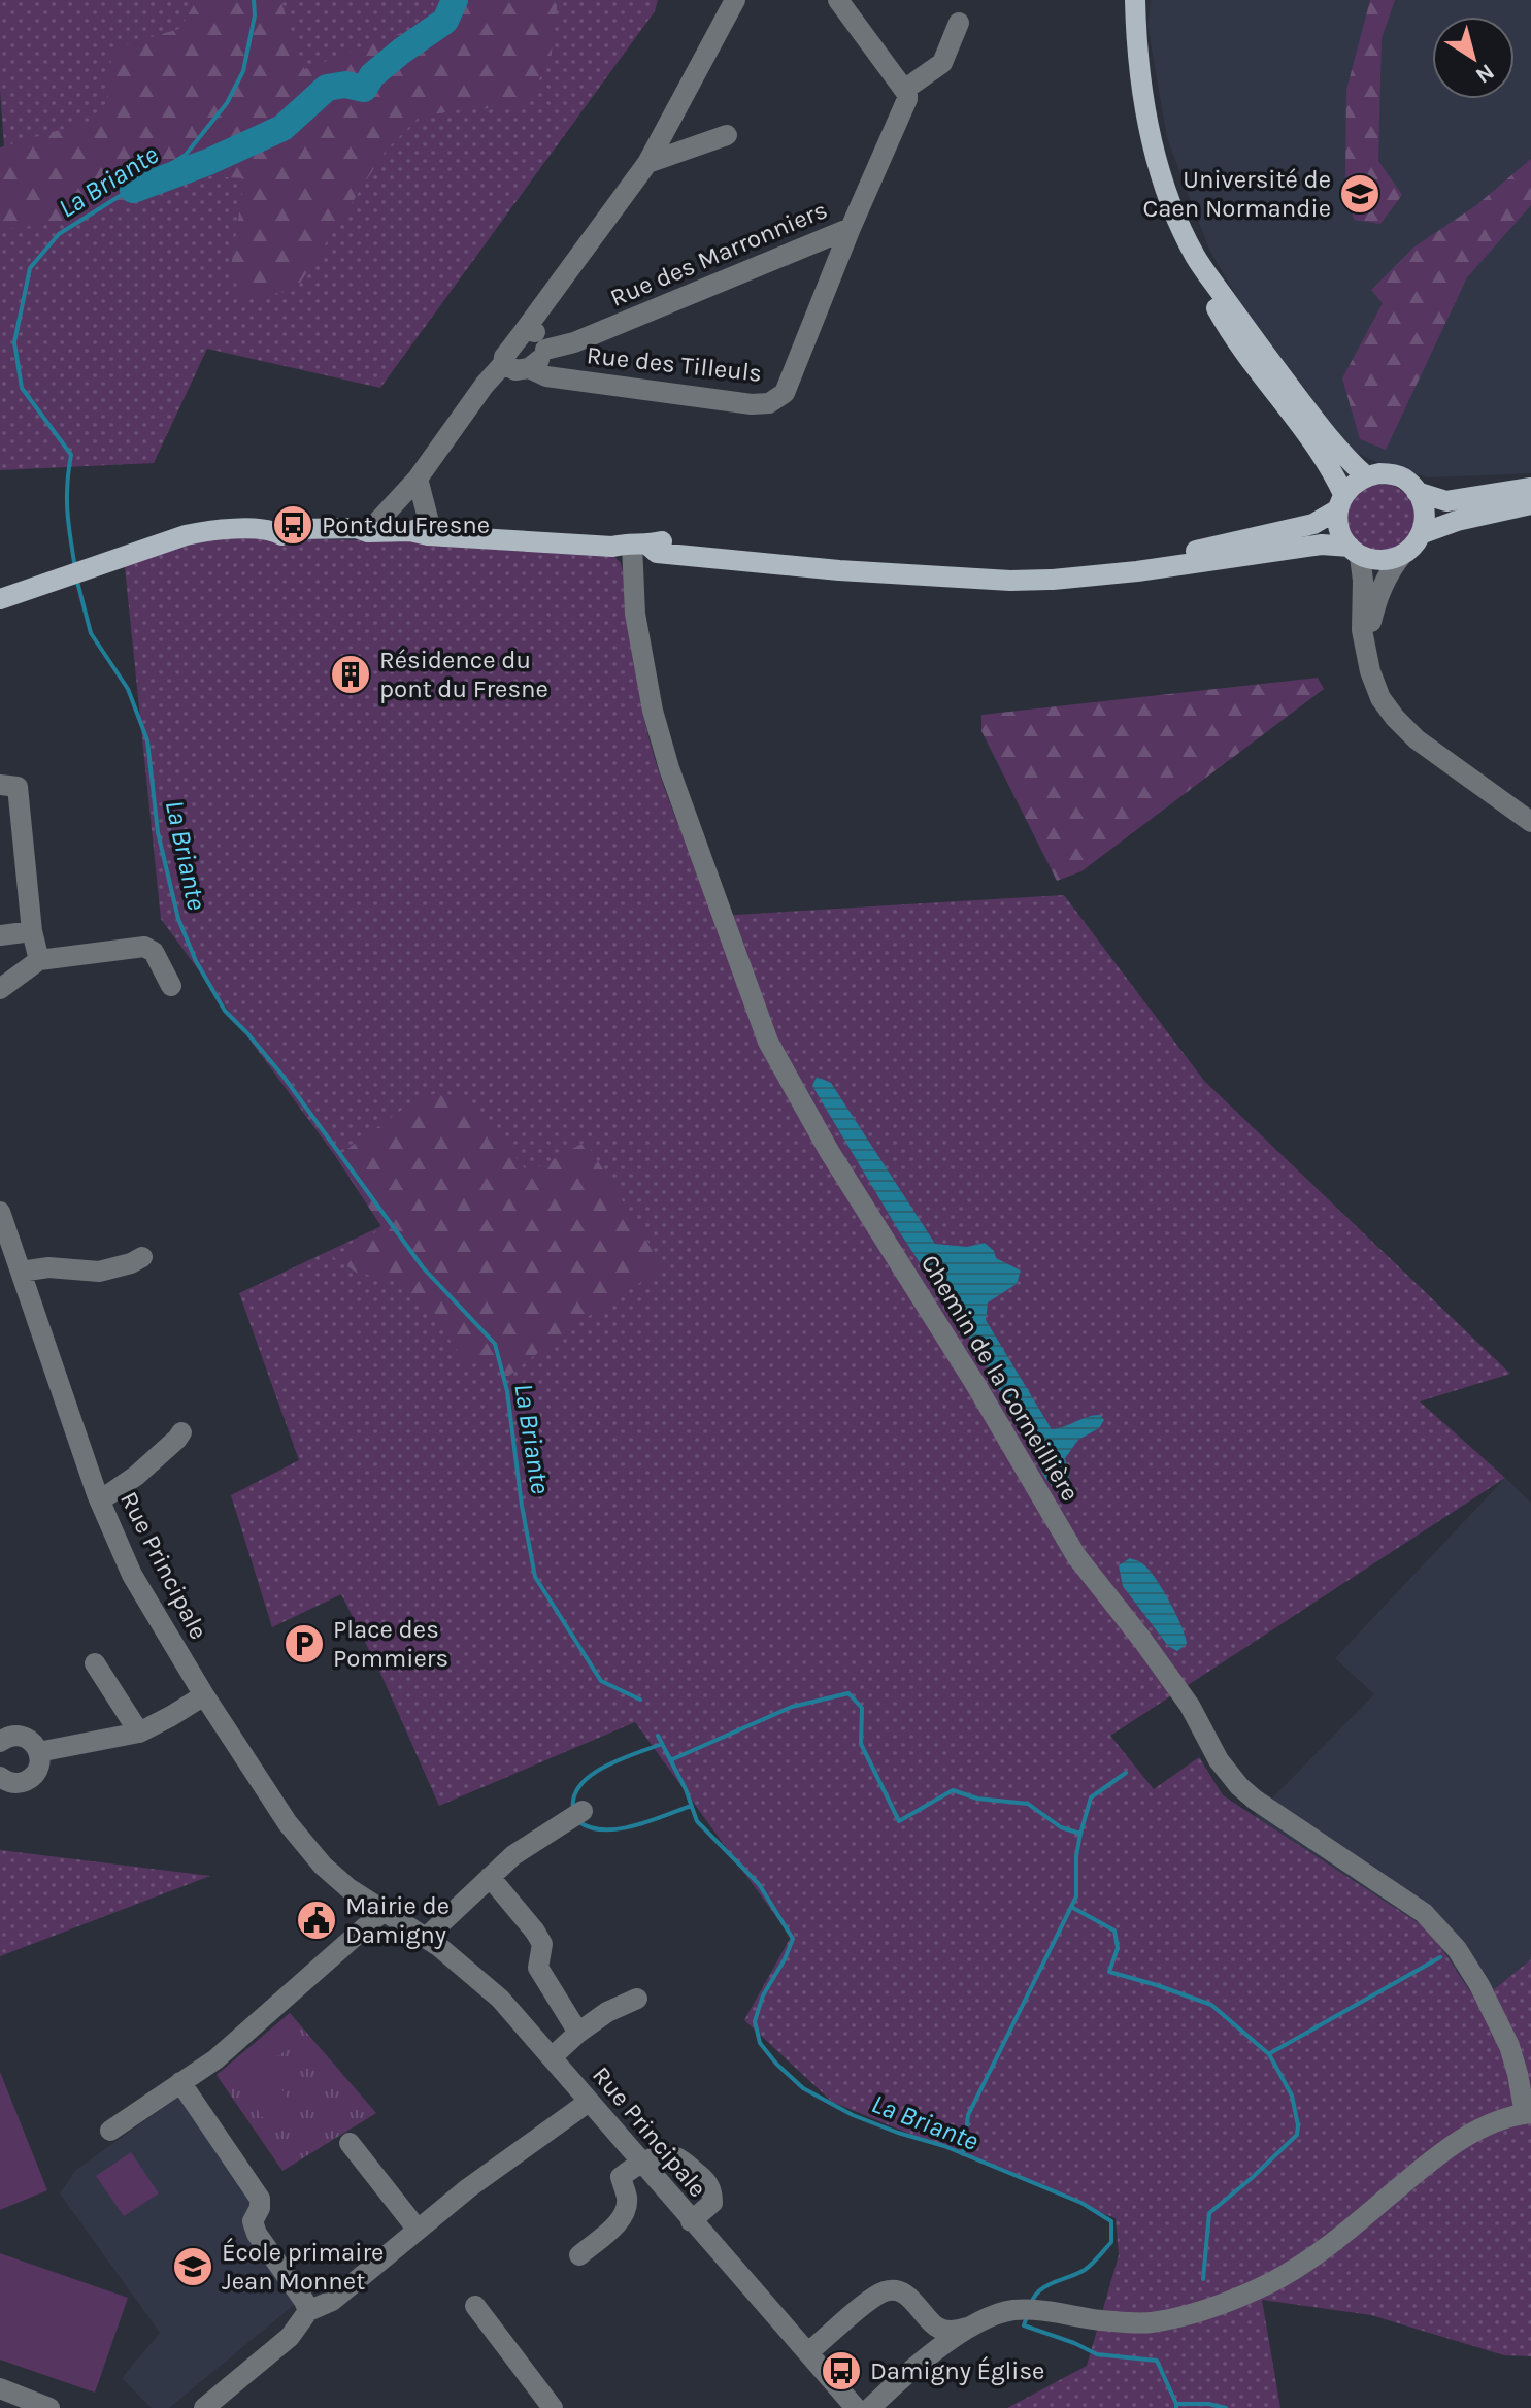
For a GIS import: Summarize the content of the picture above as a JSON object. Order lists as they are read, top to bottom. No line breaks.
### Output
{"streets":{"street":["Rue des Marronniers","Rue des Tilleuls","Chemin de la Corneillière","Rue Principale"]},"crossings":[["Rue des Marronniers","Rue des Tilleuls"]],"water":["La Briante"],"places":{"school or university":["Université de Caen Normandie","École primaire Jean Monnet"],"bus stop":["Pont du Fresne","Damigny Église"],"building":["Résidence du pont du Fresne"],"parking":["Place des Pommiers"],"public building":["Mairie de Damigny"]},"north":"bottom right"}
